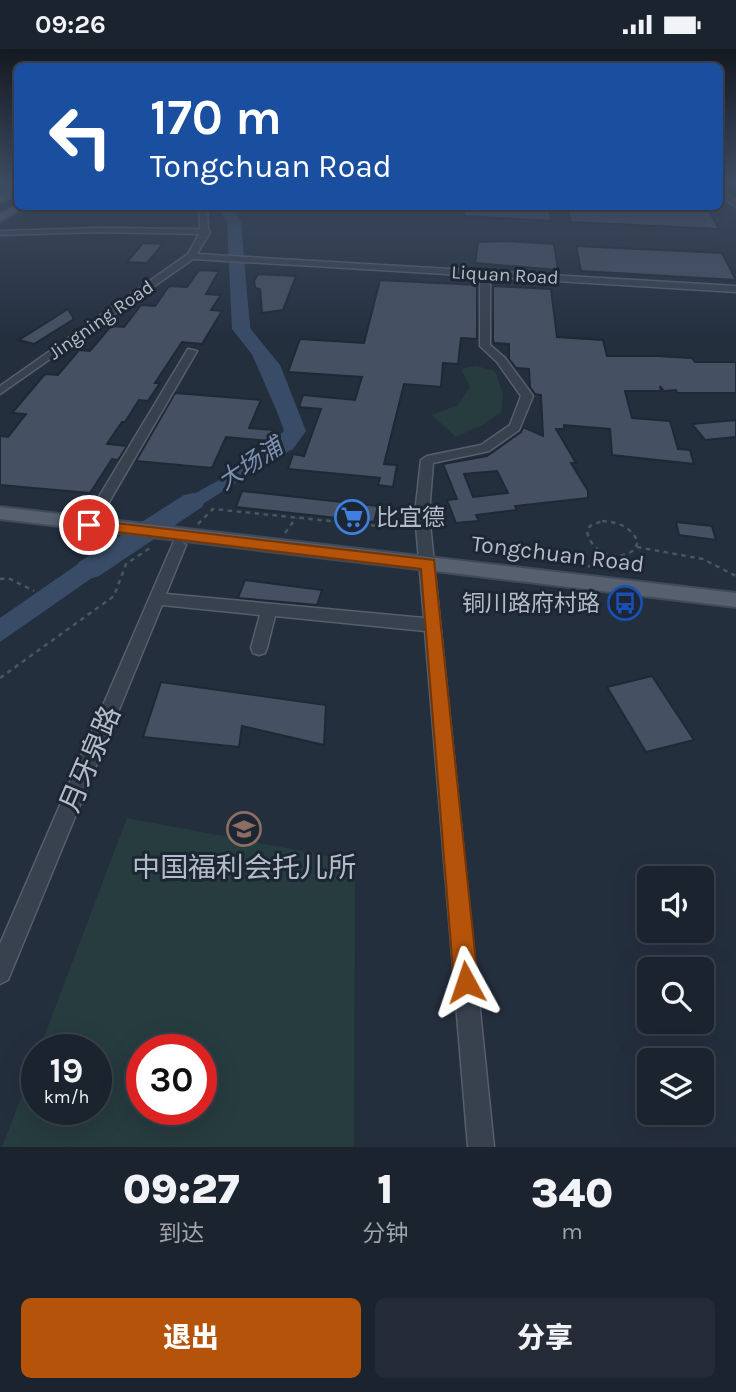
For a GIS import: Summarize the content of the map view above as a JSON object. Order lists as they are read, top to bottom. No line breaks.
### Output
{"streets":{"main road":["Tongchuan Road"],"street":["Liquan Road","Jingning Road","月牙泉路"]},"crossings":[["Liquan Road","Jingning Road"],["Tongchuan Road","月牙泉路"]],"water":["大场浦"],"places":{"supermarket":["比宜德"],"bus stop":["铜川路府村路"],"school or university":["中国福利会托儿所"]},"page":{"status":"09:26","turn":["170 m","Tongchuan Road"],"speed":"19 km/h","limit":"30","eta":["09:27","到达","1","分钟","340","m"],"buttons":["退出","分享"]}}
